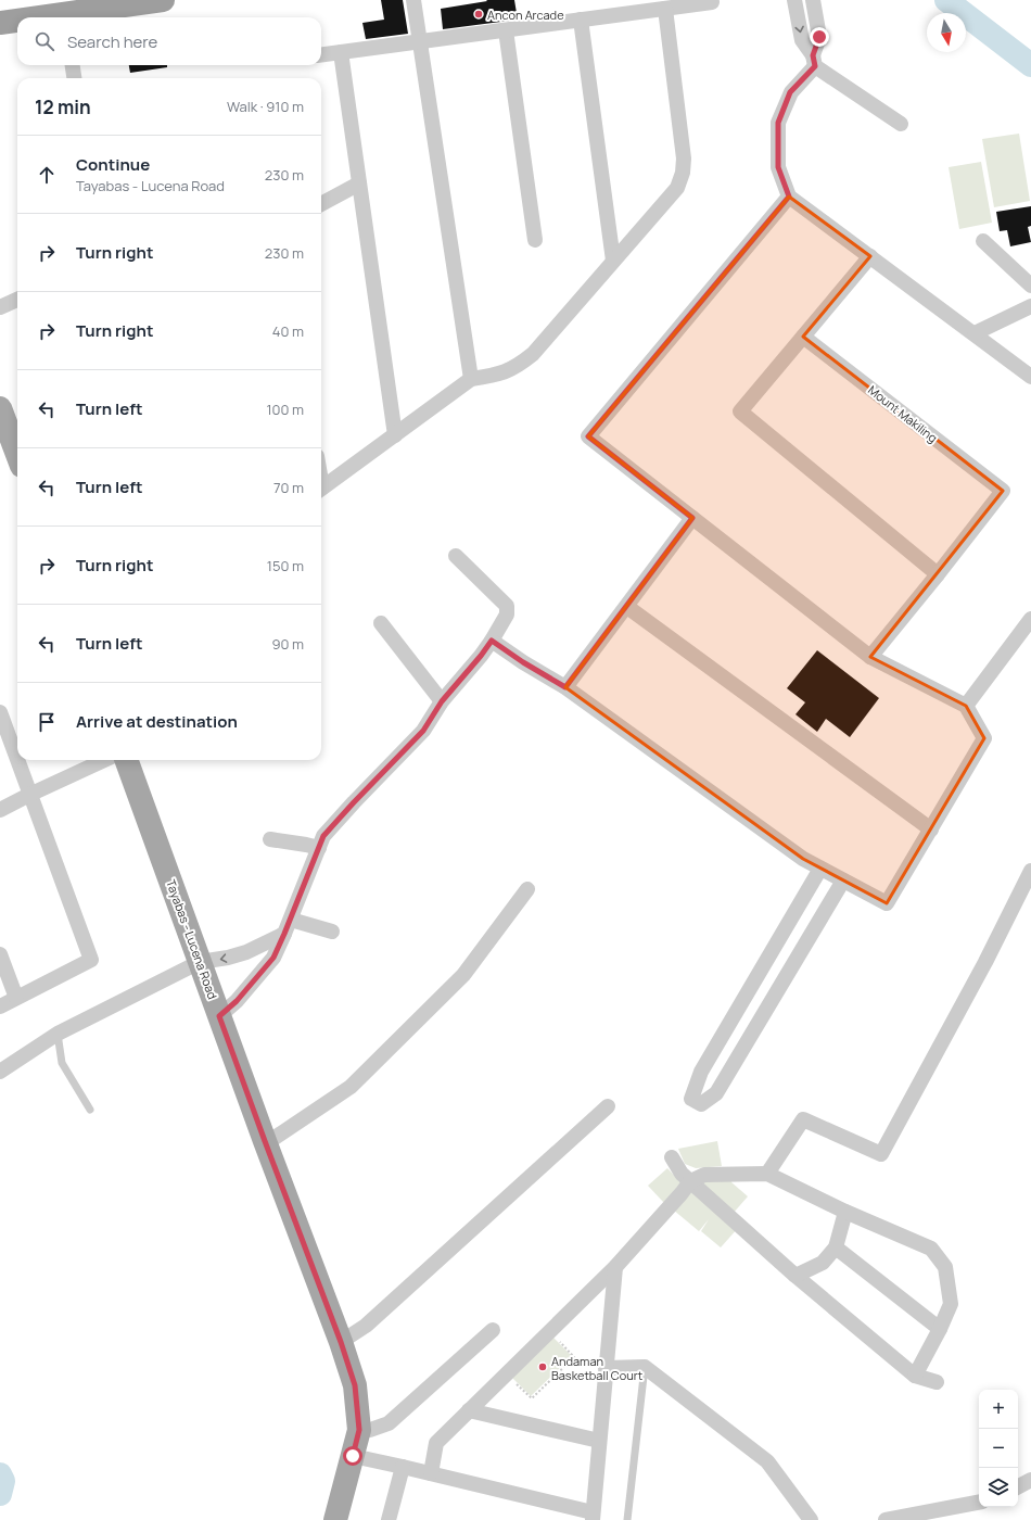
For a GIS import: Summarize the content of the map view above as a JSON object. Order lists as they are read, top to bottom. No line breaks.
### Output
{"streets":{"main road":["Tayabas - Lucena Road"],"street":["Mount Makiling"]},"places":["Ancon Arcade","Andaman Basketball Court"],"north":"bottom","page":{"search":"Search here","heading":["12 min","Walk · 910 m"],"list":[["Continue","Tayabas - Lucena Road","230 m"],["Turn right","230 m"],["Turn right","40 m"],["Turn left","100 m"],["Turn left","70 m"],["Turn right","150 m"],["Turn left","90 m"],"Arrive at destination"],"map_buttons":["+","−"]}}
